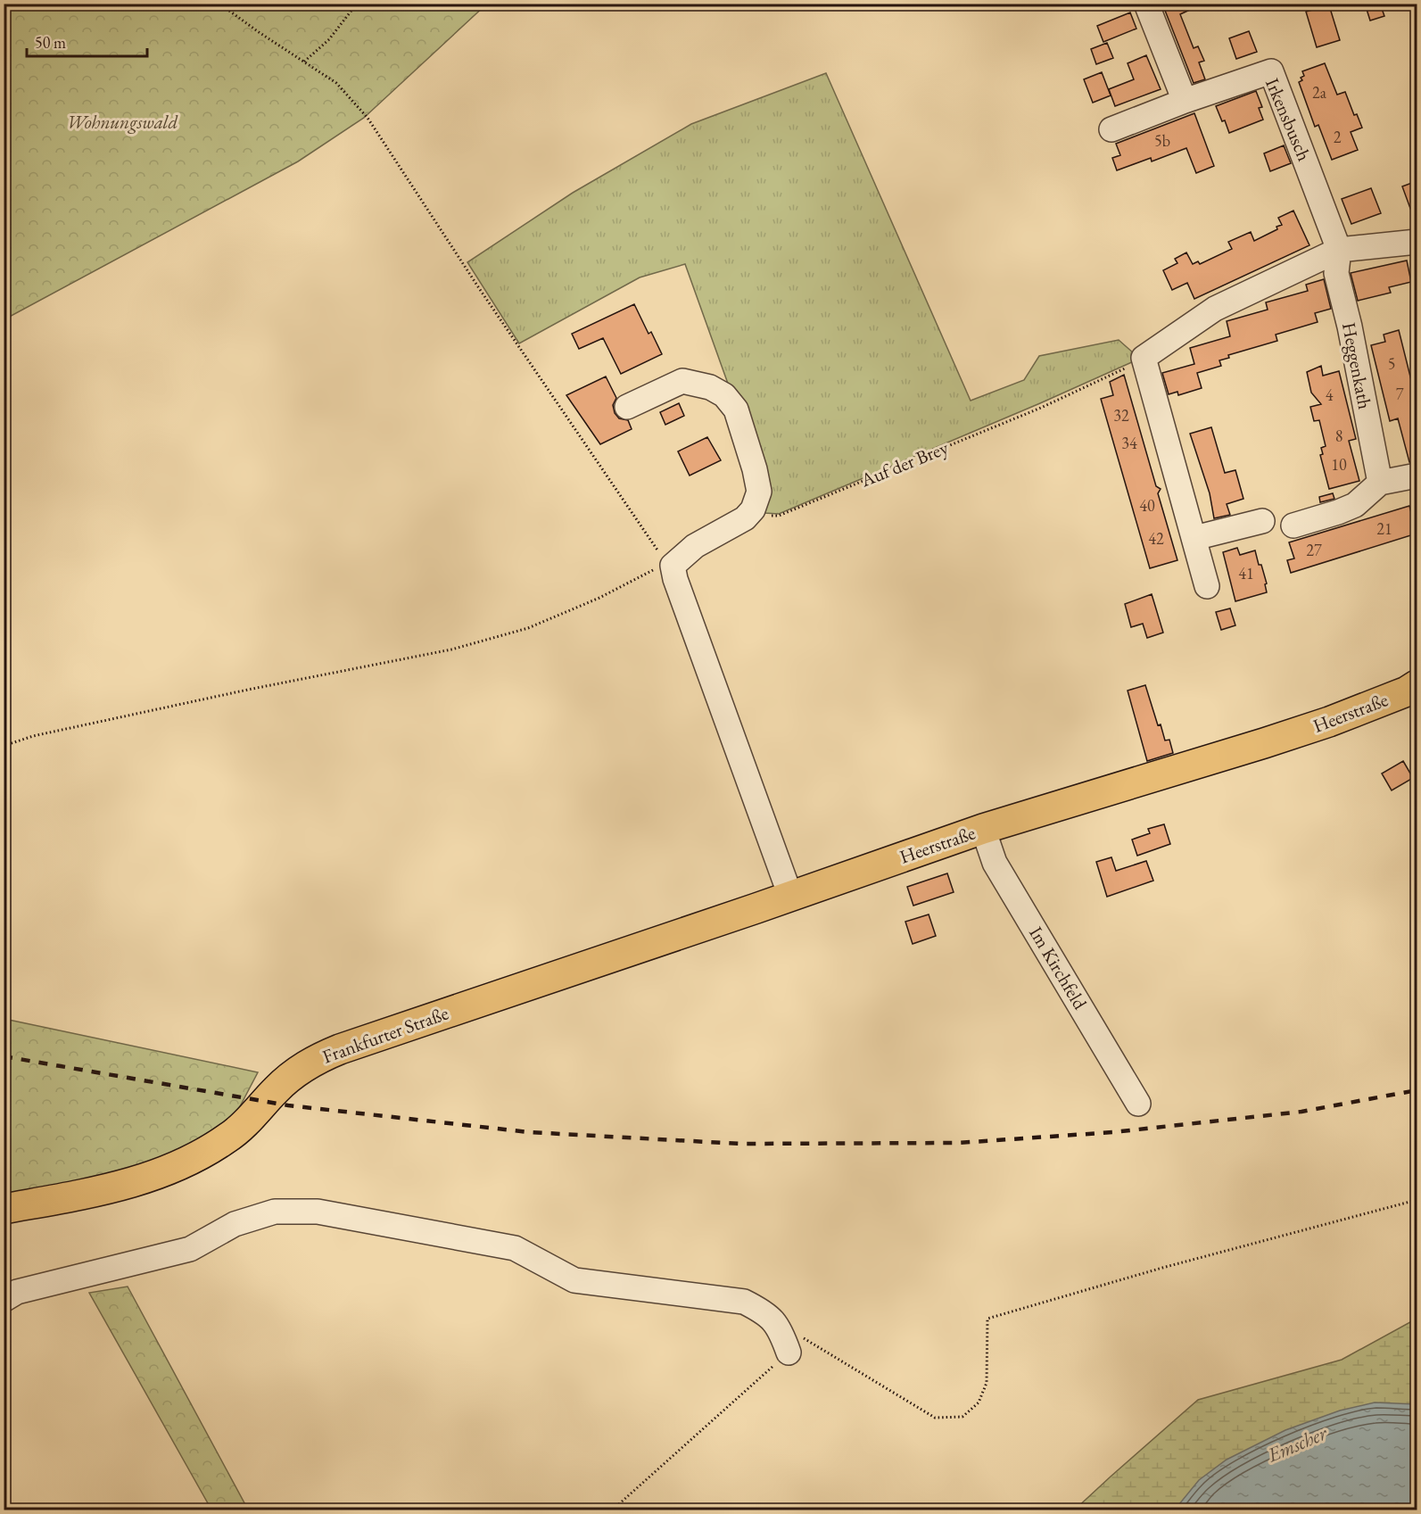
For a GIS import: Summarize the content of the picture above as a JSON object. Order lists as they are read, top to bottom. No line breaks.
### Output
{"streets":{"main road":["Heerstraße","Frankfurter Straße"],"street":["Irkensbusch","Heggenkath","Im Kirchfeld"],"path":["Auf der Brey"]},"crossings":[["Irkensbusch","Heggenkath"],["Heerstraße","Im Kirchfeld"],["Heerstraße","Frankfurter Straße"]],"water":["Emscher"],"parks":["Wohnungswald"],"house_numbers":["2a","2","5b","5","7","4","32","8","34","10","40","21","42","27","41"],"scale_bar":"50 m"}
